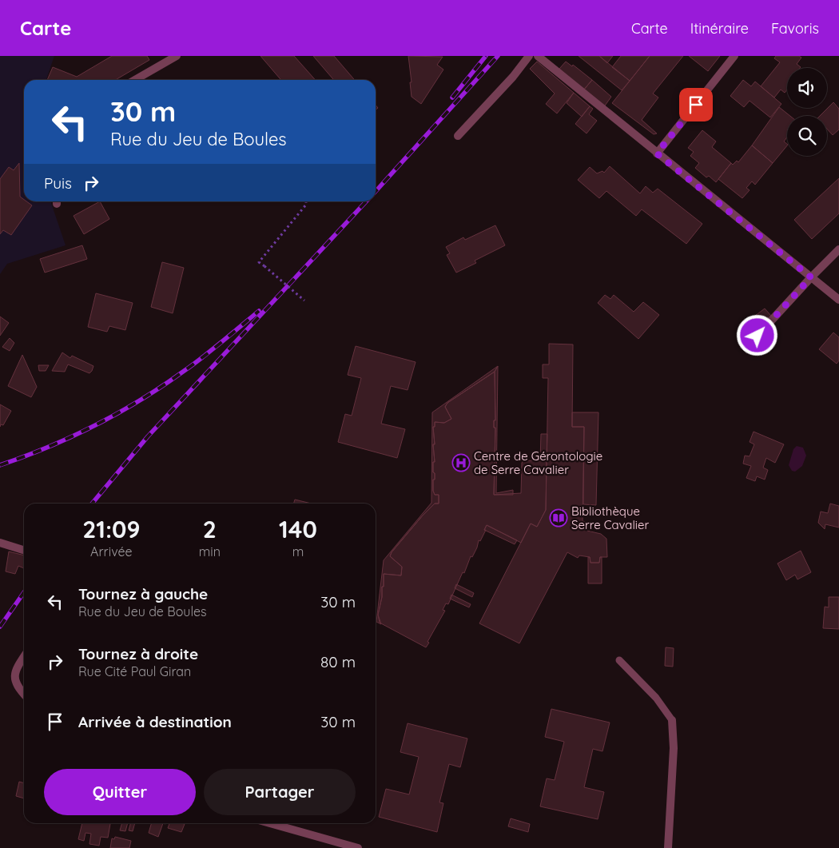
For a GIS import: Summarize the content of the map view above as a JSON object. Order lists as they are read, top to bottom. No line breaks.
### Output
{"places":{"hospital":["Centre de Gérontologie de Serre Cavalier"],"library":["Bibliothèque Serre Cavalier"]},"page":{"header":"Carte","nav":["Carte","Itinéraire","Favoris"],"turn":["30 m","Rue du Jeu de Boules"],"then":"Puis","eta":["21:09","Arrivée","2","min","140","m"],"list":[{"name":"Tournez à gauche","note":"Rue du Jeu de Boules","value":"30 m"},{"name":"Tournez à droite","note":"Rue Cité Paul Giran","value":"80 m"},{"name":"Arrivée à destination","value":"30 m"}],"buttons":["Quitter","Partager"]}}
